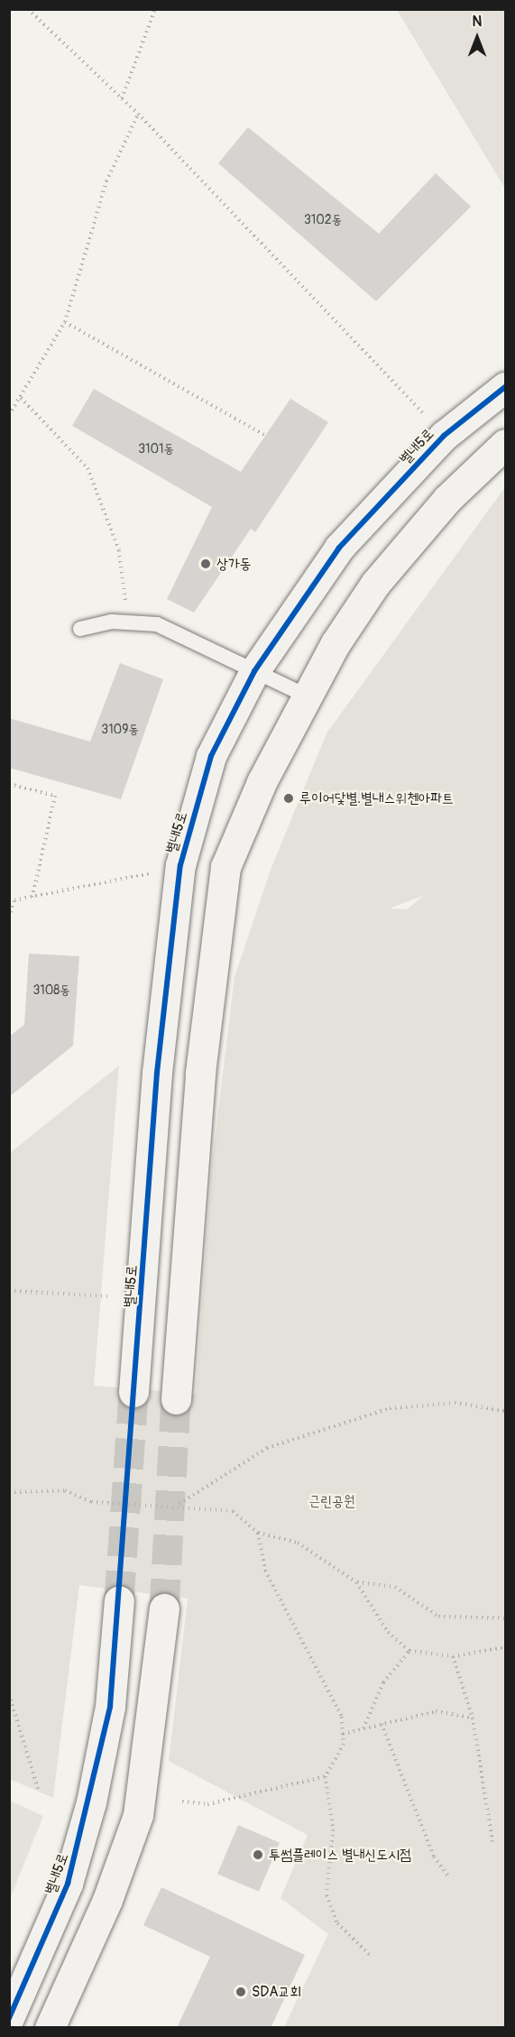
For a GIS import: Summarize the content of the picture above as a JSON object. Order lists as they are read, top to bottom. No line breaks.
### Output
{"streets":{"street":["별내5로"]},"parks":["근린공원"],"places":["상가동","루이어닻별.별내스위첸아파트","투썸플레이스 별내신도시점","SDA교회"],"house_numbers":["3102동","3101동","3109동","3108동"],"north":"top"}
